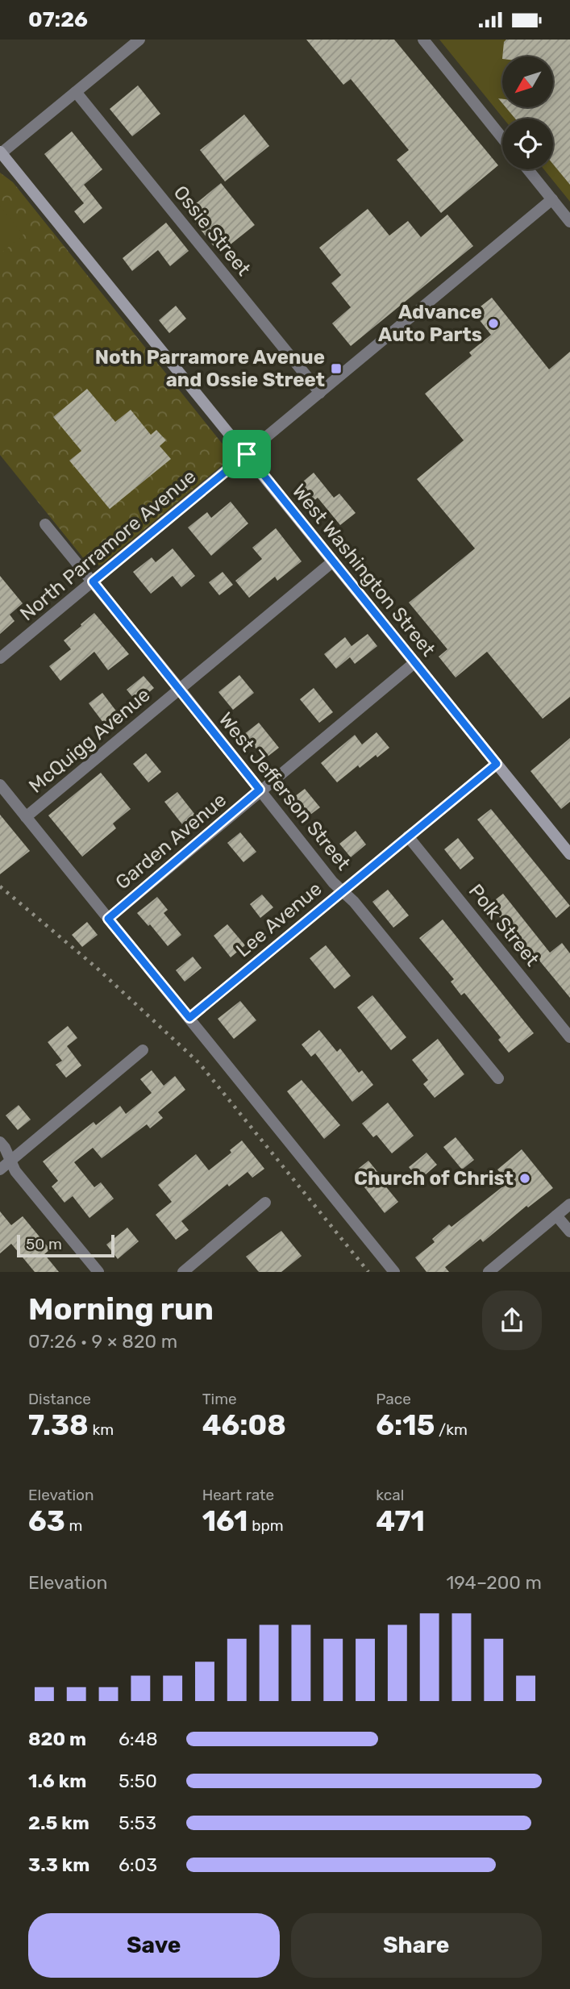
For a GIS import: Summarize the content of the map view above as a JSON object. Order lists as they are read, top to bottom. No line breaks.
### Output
{"streets":{"main road":["West Washington Street"],"street":["Ossie Street","North Parramore Avenue","McQuigg Avenue","West Jefferson Street","Garden Avenue","Lee Avenue","Polk Street"]},"crossings":[["Ossie Street","North Parramore Avenue"],["North Parramore Avenue","West Washington Street"],["North Parramore Avenue","West Jefferson Street"],["West Washington Street","McQuigg Avenue"],["West Washington Street","Garden Avenue"],["West Washington Street","Lee Avenue"],["McQuigg Avenue","West Jefferson Street"],["West Jefferson Street","Garden Avenue"],["West Jefferson Street","Lee Avenue"],["Lee Avenue","Polk Street"]],"places":{"other":["Advance Auto Parts","Church of Christ"],"transit":["Noth Parramore Avenue and Ossie Street"]},"scale_bar":"50 m","north":"bottom left","page":{"status":"07:26","scale":"50 m","heading":["Morning run","07:26 · 9 × 820 m"],"stats":[["Distance","7.38 km"],["Time","46:08"],["Pace","6:15 /km"],["Elevation","63 m"],["Heart rate","161 bpm"],["kcal","471"]],"chart":["Elevation","194–200 m"],"list":[{"name":"820 m","note":"6:48"},{"name":"1.6 km","note":"5:50"},{"name":"2.5 km","note":"5:53"},{"name":"3.3 km","note":"6:03"}],"buttons":["Save","Share"]}}
